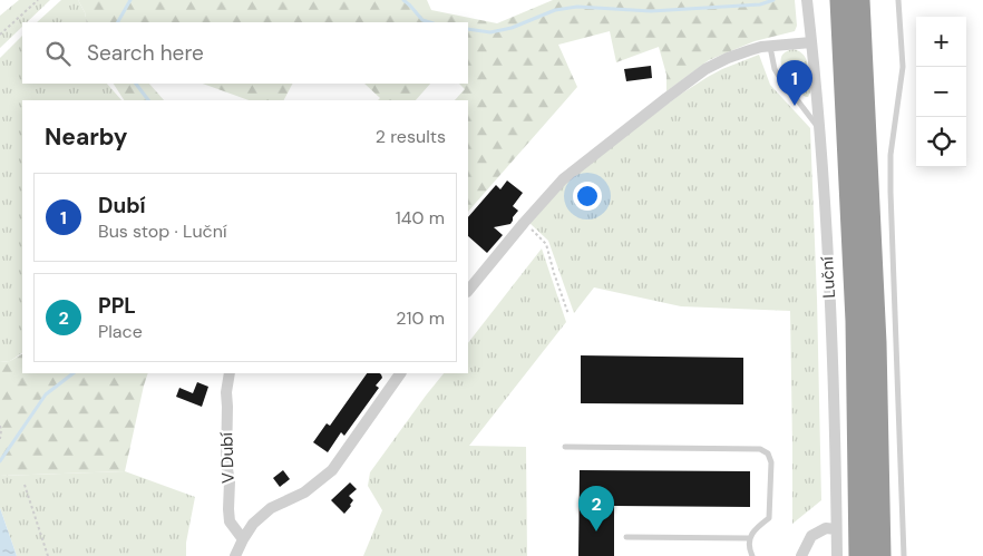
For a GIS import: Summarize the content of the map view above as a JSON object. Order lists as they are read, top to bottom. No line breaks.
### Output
{"streets":{"street":["Luční","V Dubí"]},"page":{"map_buttons":["+","−"],"search":"Search here","pins":["1","2"],"heading":["Nearby","2 results"],"list":[{"mark":"1","name":"Dubí","note":"Bus stop · Luční","value":"140 m"},{"mark":"2","name":"PPL","note":"Place","value":"210 m"}]}}
